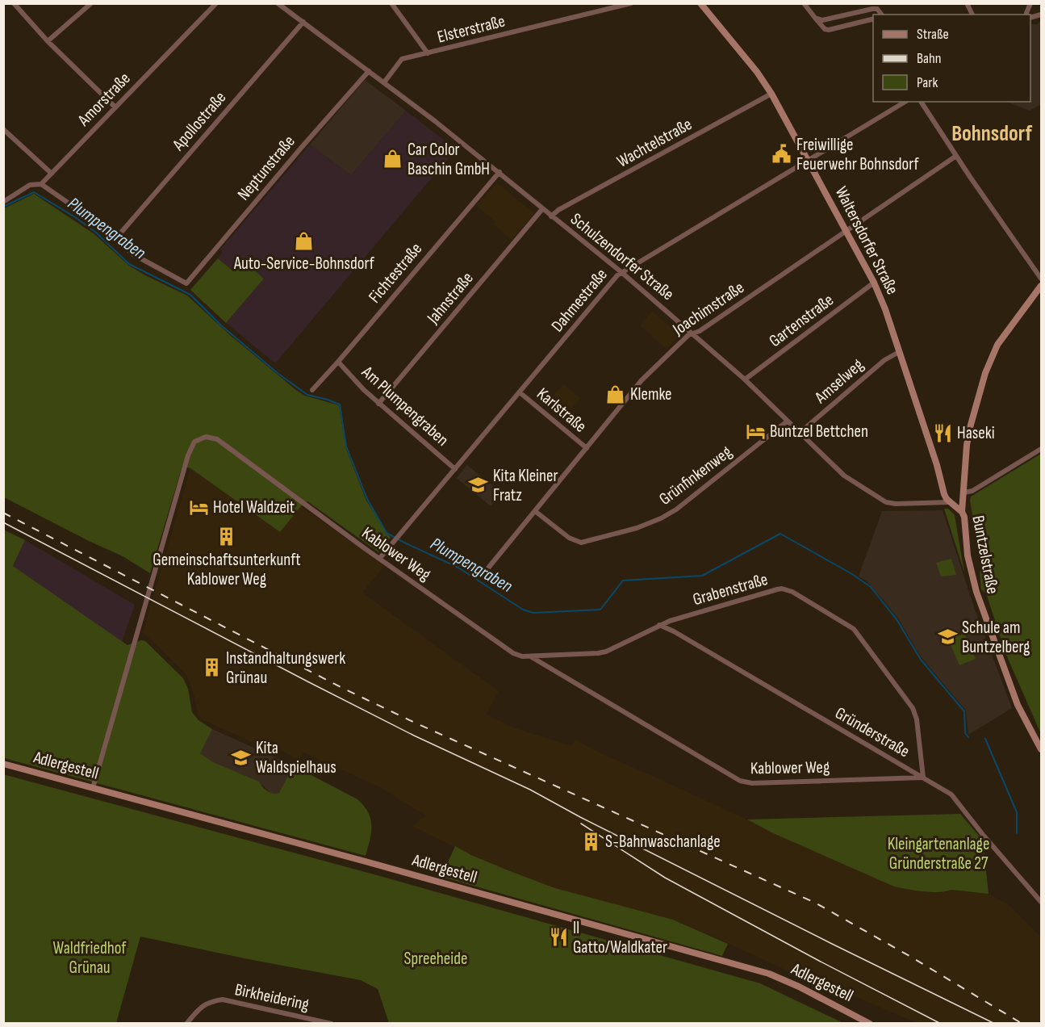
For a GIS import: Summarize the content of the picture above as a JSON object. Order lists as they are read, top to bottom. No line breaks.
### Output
{"streets":{"street":["Elsterstraße","Amorstraße","Apollostraße","Wachtelstraße","Neptunstraße","Waltersdorfer Straße","Schulzendorfer Straße","Fichtestraße","Jahnstraße","Dahmestraße","Joachimstraße","Gartenstraße","Amselweg","Am Plumpengraben","Karlstraße","Grünfinkenweg","Kablower Weg","Buntzelstraße","Grabenstraße","Gründerstraße","Adlergestell","Birkheidering"]},"crossings":[["Elsterstraße","Schulzendorfer Straße"],["Apollostraße","Neptunstraße"],["Apollostraße","Schulzendorfer Straße"],["Wachtelstraße","Waltersdorfer Straße"],["Wachtelstraße","Schulzendorfer Straße"],["Neptunstraße","Schulzendorfer Straße"],["Waltersdorfer Straße","Schulzendorfer Straße"],["Waltersdorfer Straße","Dahmestraße"],["Waltersdorfer Straße","Joachimstraße"],["Waltersdorfer Straße","Gartenstraße"],["Waltersdorfer Straße","Amselweg"],["Waltersdorfer Straße","Buntzelstraße"],["Schulzendorfer Straße","Fichtestraße"],["Schulzendorfer Straße","Jahnstraße"],["Schulzendorfer Straße","Dahmestraße"],["Schulzendorfer Straße","Joachimstraße"],["Schulzendorfer Straße","Gartenstraße"],["Schulzendorfer Straße","Amselweg"],["Schulzendorfer Straße","Grünfinkenweg"],["Fichtestraße","Am Plumpengraben"],["Jahnstraße","Am Plumpengraben"],["Dahmestraße","Am Plumpengraben"],["Dahmestraße","Karlstraße"],["Dahmestraße","Kablower Weg"],["Joachimstraße","Karlstraße"],["Joachimstraße","Grünfinkenweg"],["Kablower Weg","Grabenstraße"],["Kablower Weg","Gründerstraße"],["Kablower Weg","Adlergestell"],["Grabenstraße","Gründerstraße"]],"districts":["Bohnsdorf"],"water":["Plumpengraben"],"parks":["Kleingartenanlage Gründerstraße 27","Waldfriedhof Grünau","Spreeheide"],"places":{"public building":["Freiwillige Feuerwehr Bohnsdorf"],"shop":["Car Color Baschin GmbH","Auto-Service-Bohnsdorf","Klemke"],"hotel":["Buntzel Bettchen","Hotel Waldzeit"],"restaurant":["Haseki","Il Gatto/Waldkater"],"school or university":["Kita Kleiner Fratz","Schule am Buntzelberg","Kita Waldspielhaus"],"building":["Gemeinschaftsunterkunft Kablower Weg","Instandhaltungswerk Grünau","S-Bahnwaschanlage"]},"legend":["Straße","Bahn","Park"]}
